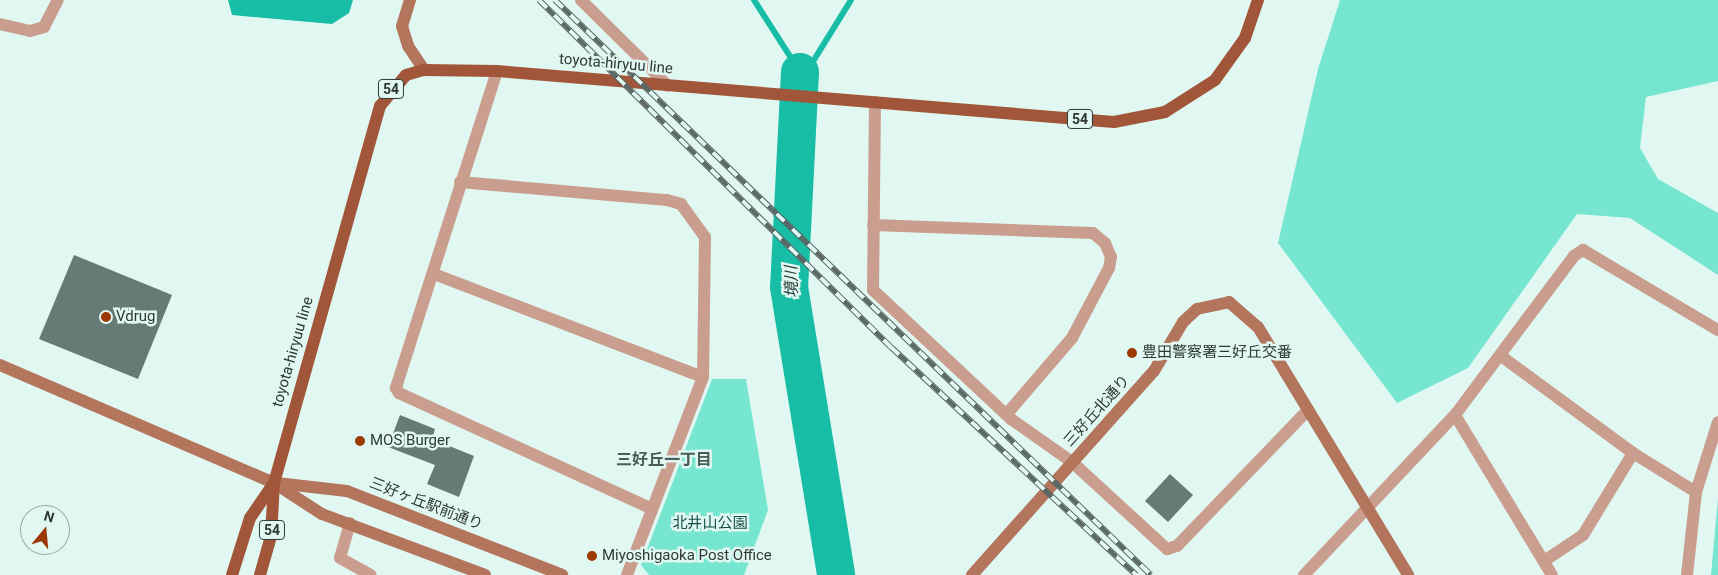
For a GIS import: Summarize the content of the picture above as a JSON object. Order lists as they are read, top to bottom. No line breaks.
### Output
{"streets":{"main road":["toyota-hiryuu line","54"],"street":["三好丘北通り","三好ヶ丘駅前通り"]},"crossings":[["toyota-hiryuu line","54"],["toyota-hiryuu line","三好ヶ丘駅前通り"],["54","三好ヶ丘駅前通り"]],"districts":["三好丘一丁目"],"water":["境川"],"parks":["北井山公園"],"places":["Vdrug","豊田警察署三好丘交番","MOS Burger","Miyoshigaoka Post Office"],"north":"top"}
